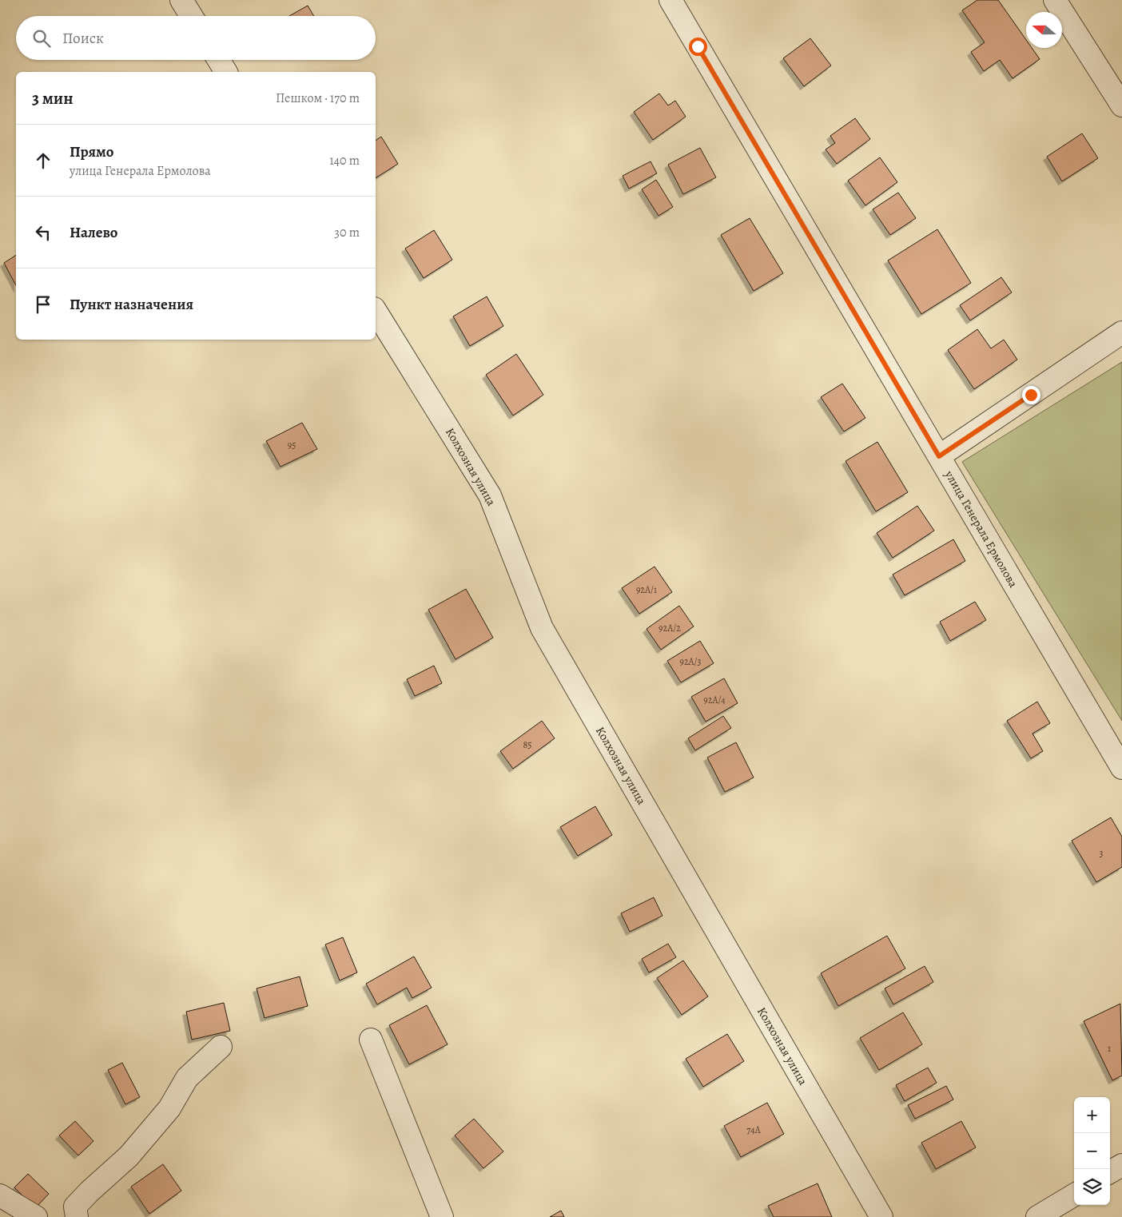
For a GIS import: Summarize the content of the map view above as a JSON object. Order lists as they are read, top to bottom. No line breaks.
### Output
{"streets":{"street":["Колхозная улица","улица Генерала Ермолова"]},"house_numbers":["95","92А/1","92А/2","92А/3","92А/4","85","3","1","74А"],"north":"left","page":{"search":"Поиск","heading":["3 мин","Пешком · 170 m"],"list":[["Прямо","улица Генерала Ермолова","140 m"],["Налево","30 m"],"Пункт назначения"],"map_buttons":["+","−"]}}
